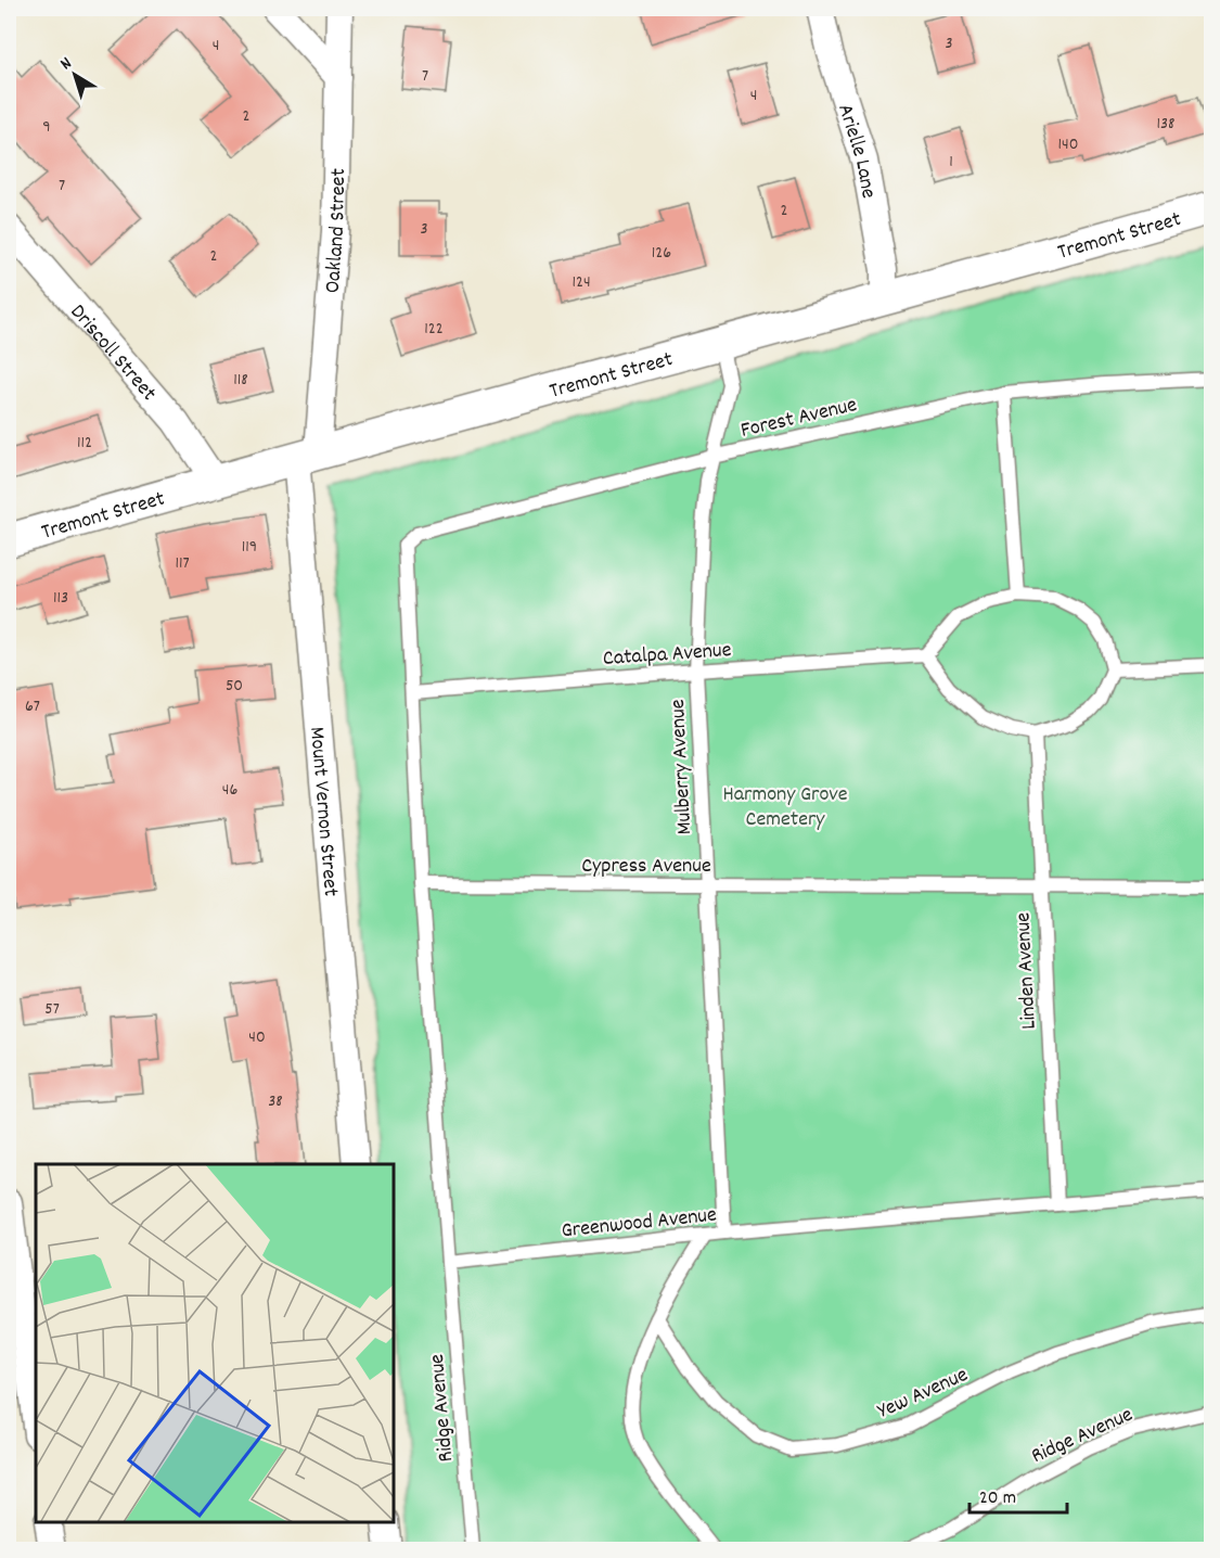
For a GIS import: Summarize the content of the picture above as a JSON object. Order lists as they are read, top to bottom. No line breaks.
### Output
{"streets":{"street":["Arielle Lane","Oakland Street","Tremont Street","Driscoll Street","Mount Vernon Street"],"lane":["Forest Avenue","Catalpa Avenue","Mulberry Avenue","Cypress Avenue","Linden Avenue","Greenwood Avenue","Yew Avenue","Ridge Avenue"]},"crossings":[["Arielle Lane","Tremont Street"],["Oakland Street","Tremont Street"],["Oakland Street","Mount Vernon Street"],["Tremont Street","Driscoll Street"],["Tremont Street","Mulberry Avenue"],["Tremont Street","Mount Vernon Street"],["Forest Avenue","Catalpa Avenue"],["Forest Avenue","Mulberry Avenue"],["Catalpa Avenue","Mulberry Avenue"],["Catalpa Avenue","Linden Avenue"],["Mulberry Avenue","Cypress Avenue"],["Mulberry Avenue","Greenwood Avenue"],["Cypress Avenue","Linden Avenue"],["Linden Avenue","Greenwood Avenue"],["Greenwood Avenue","Ridge Avenue"]],"parks":["Harmony Grove Cemetery"],"house_numbers":["3","4","7","4","2","138","9","140","1","7","2","3","126","2","124","122","118","112","119","117","113","50","67","46","57","40","38"],"scale_bar":"20 m","north":"top left"}
